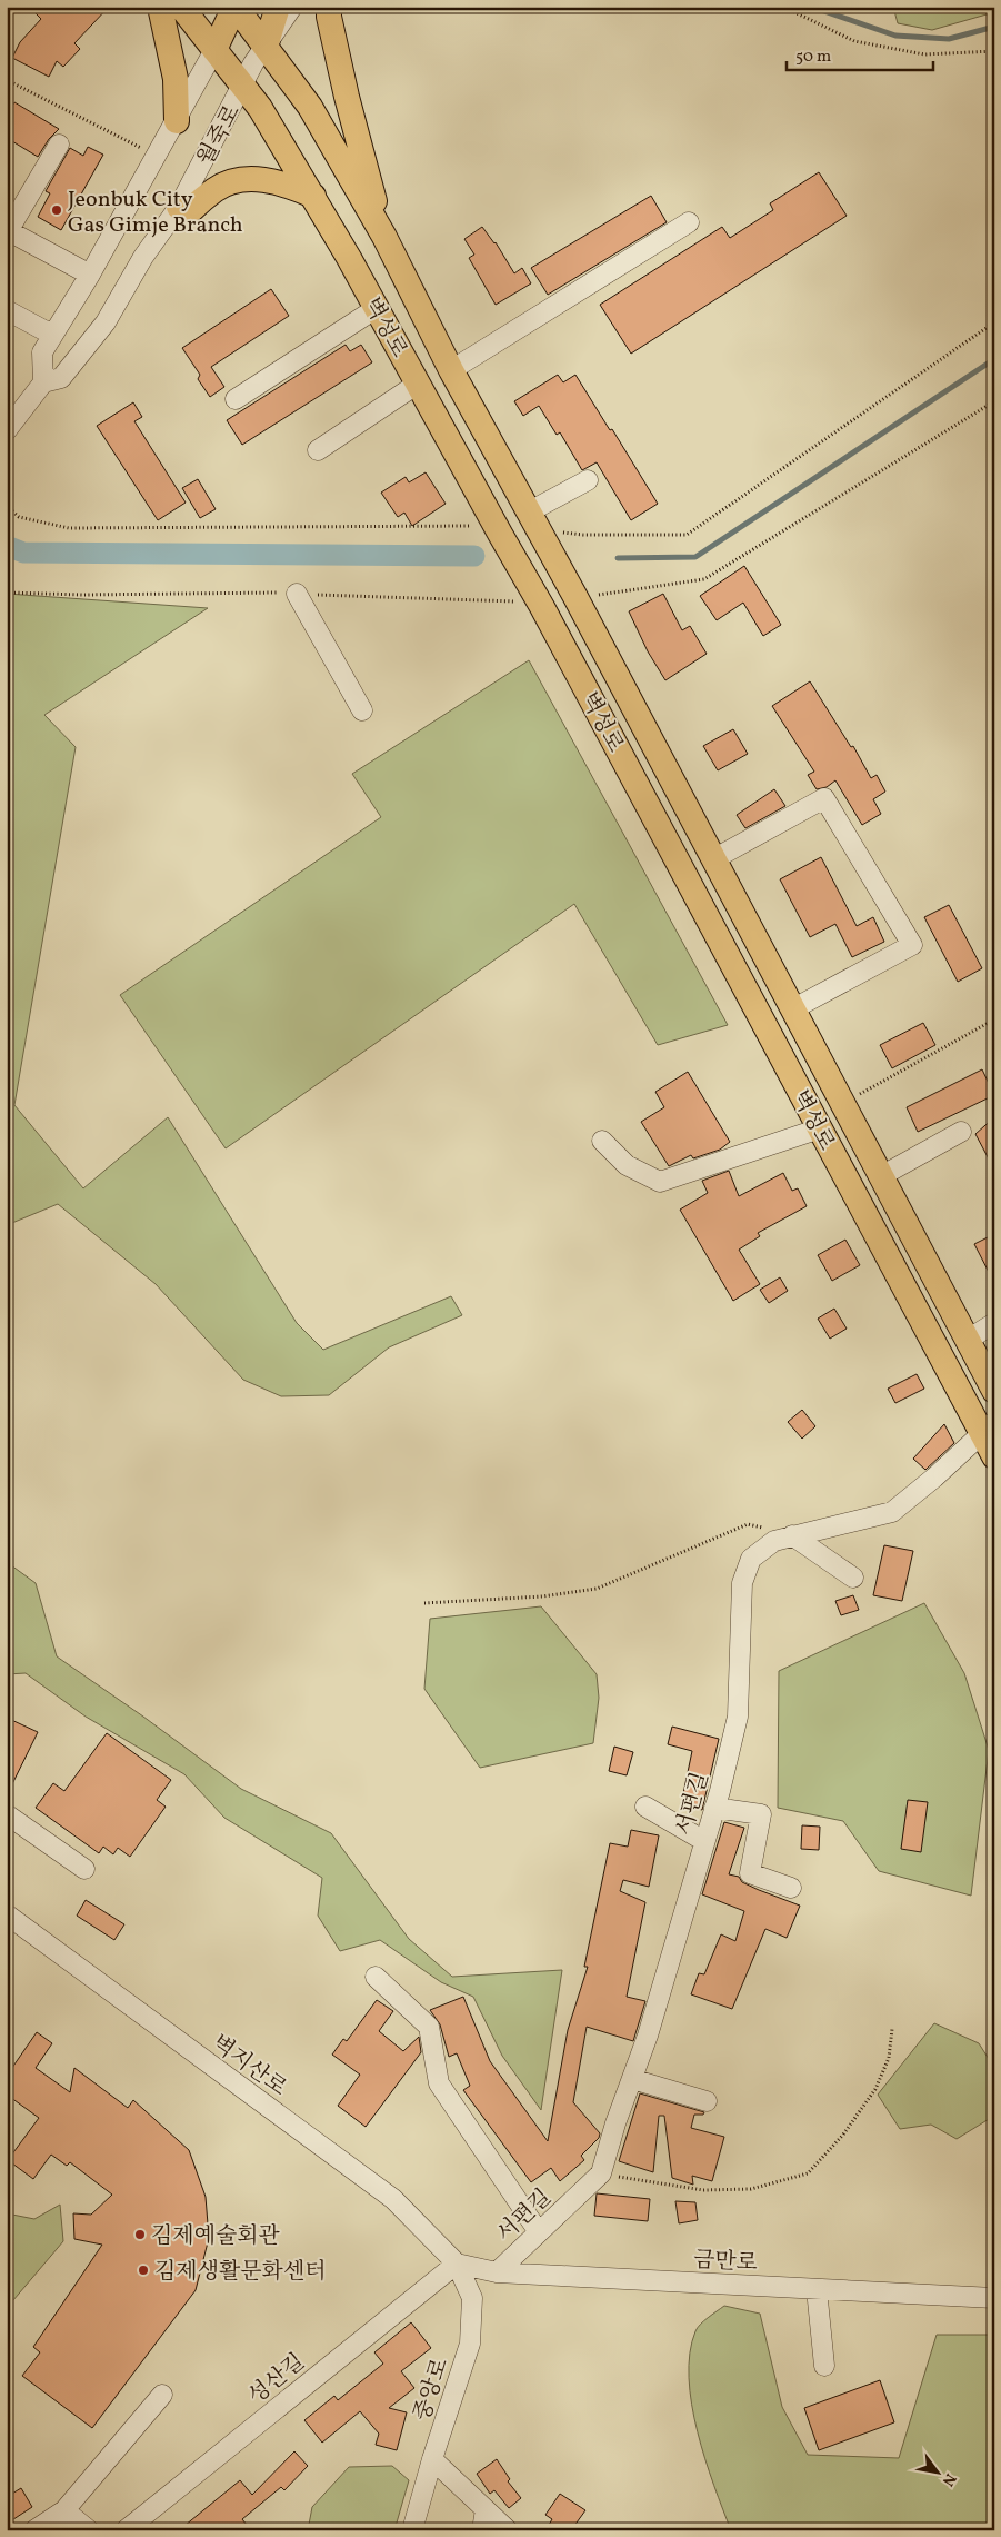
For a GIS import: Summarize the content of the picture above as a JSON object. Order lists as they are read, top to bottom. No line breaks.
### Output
{"streets":{"main road":["월죽로","벽성로"],"street":["서편길","벽지산로","금만로","성산길","중앙로"]},"crossings":[["월죽로","벽성로"],["벽성로","서편길"],["서편길","금만로"],["벽지산로","금만로"],["벽지산로","성산길"],["벽지산로","중앙로"],["금만로","성산길"],["금만로","중앙로"],["성산길","중앙로"]],"places":["Jeonbuk City Gas Gimje Branch","김제예술회관","김제생활문화센터"],"scale_bar":"50 m","north":"bottom right"}
